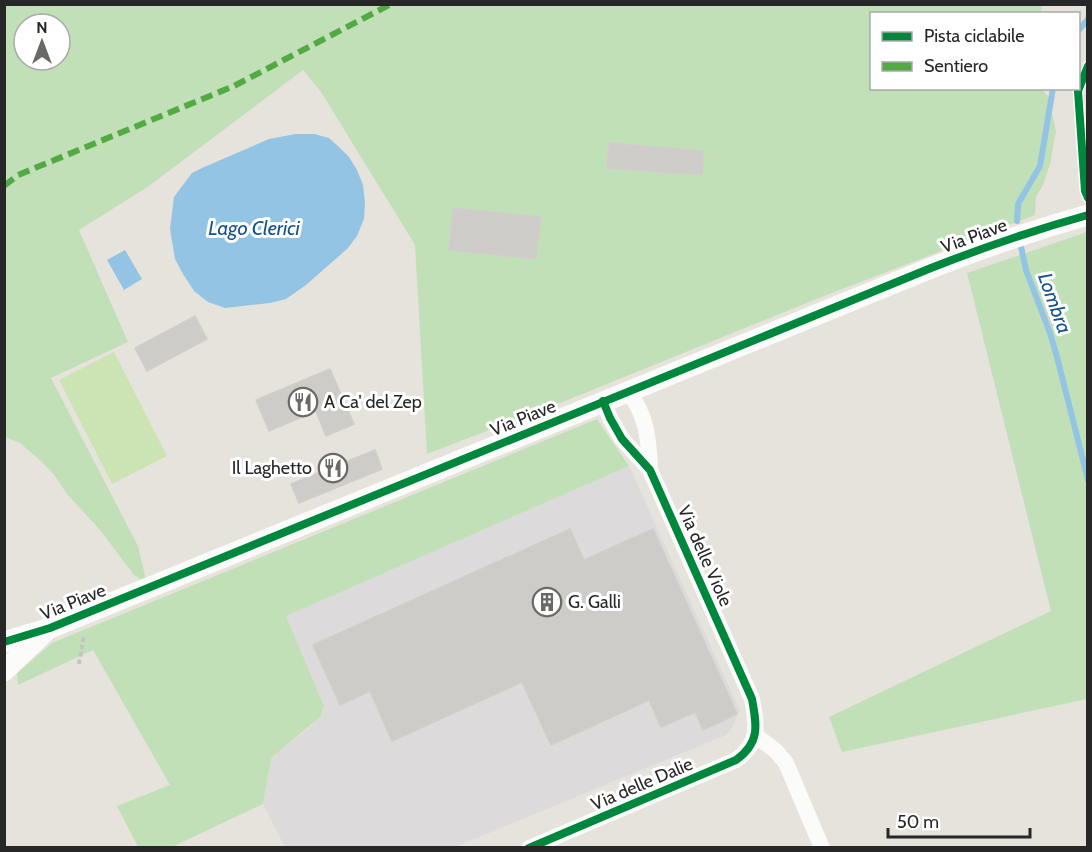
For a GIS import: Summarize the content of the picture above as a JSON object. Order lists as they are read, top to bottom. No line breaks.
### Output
{"streets":{"street":["Via Piave","Via delle Viole","Via delle Dalie"]},"crossings":[["Via Piave","Via delle Viole"],["Via delle Viole","Via delle Dalie"]],"water":["Lago Clerici","Lombra"],"places":{"restaurant":["A Ca' del Zep","Il Laghetto"],"building":["G. Galli"]},"legend":["Pista ciclabile","Sentiero"],"scale_bar":"50 m","north":"top"}
